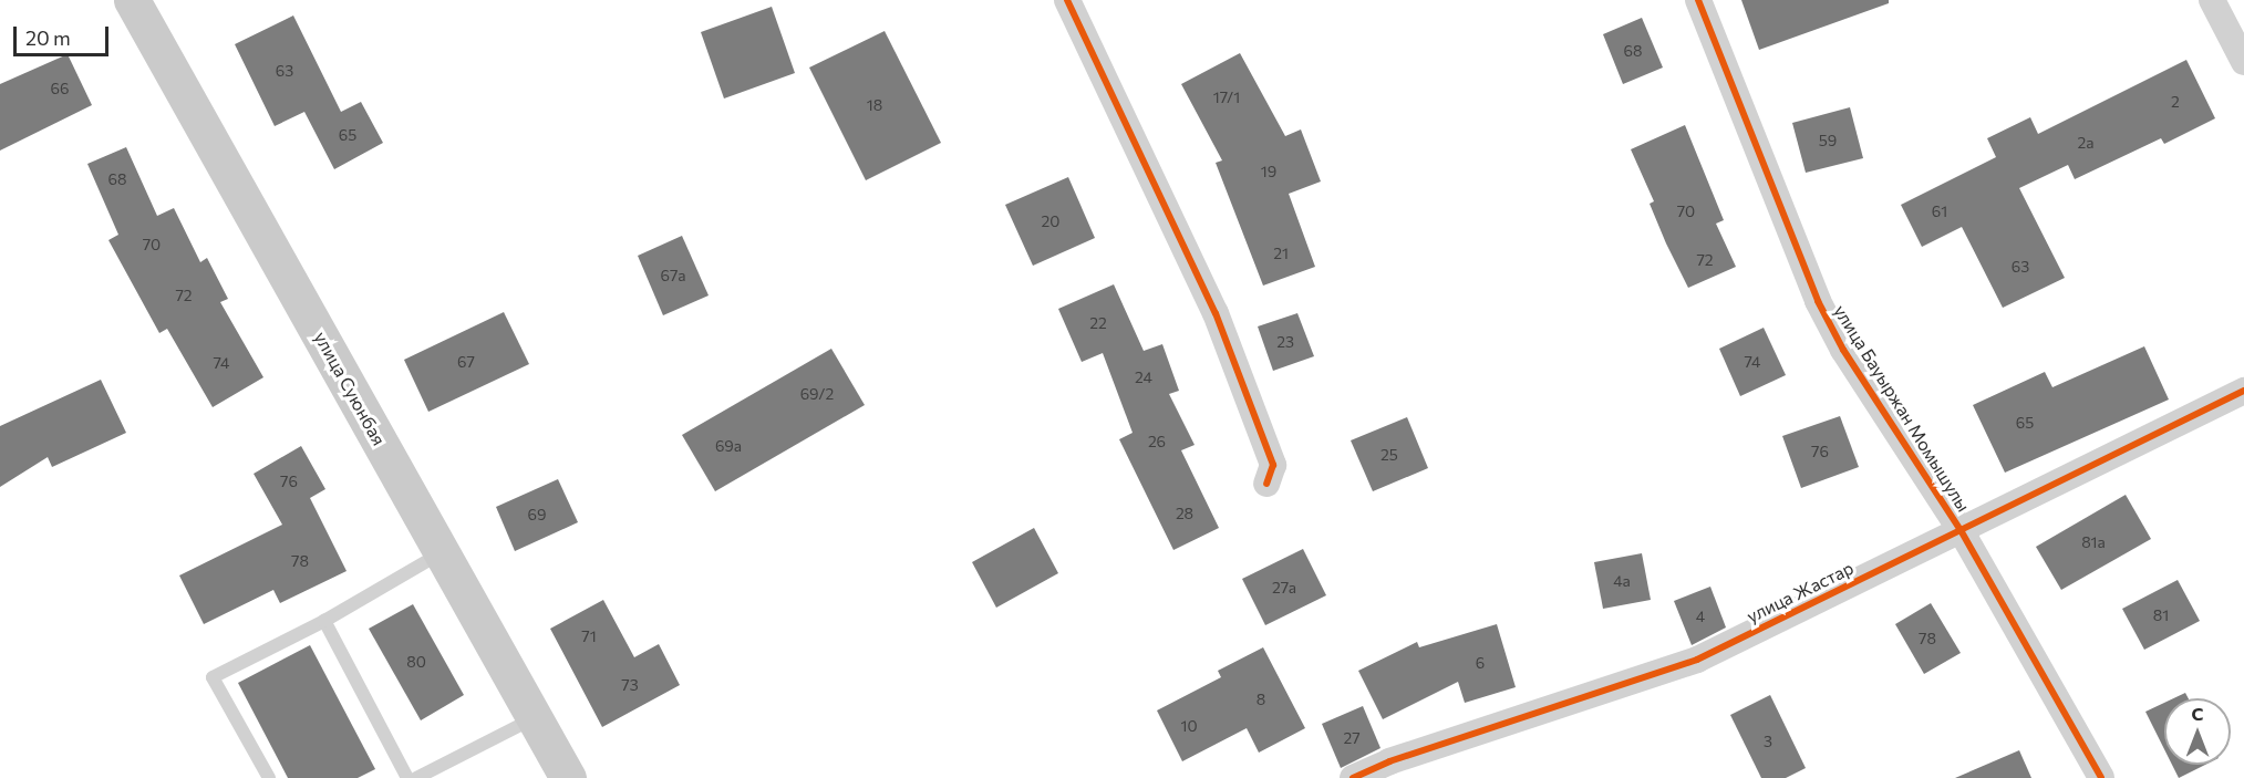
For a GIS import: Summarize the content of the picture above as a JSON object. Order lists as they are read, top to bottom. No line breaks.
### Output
{"streets":{"main road":["улица Суюнбая"],"street":["улица Бауыржан Момышулы","улица Жастар"]},"crossings":[["улица Бауыржан Момышулы","улица Жастар"]],"house_numbers":["68","63","66","17/1","2","18","65","59","2а","19","68","70","61","20","70","21","72","63","67а","72","22","23","67","74","74","24","69/2","65","26","69а","76","25","76","28","69","81а","78","4а","27а","81","4","71","78","80","6","73","8","10","27","3"],"scale_bar":"20 m","north":"top"}
